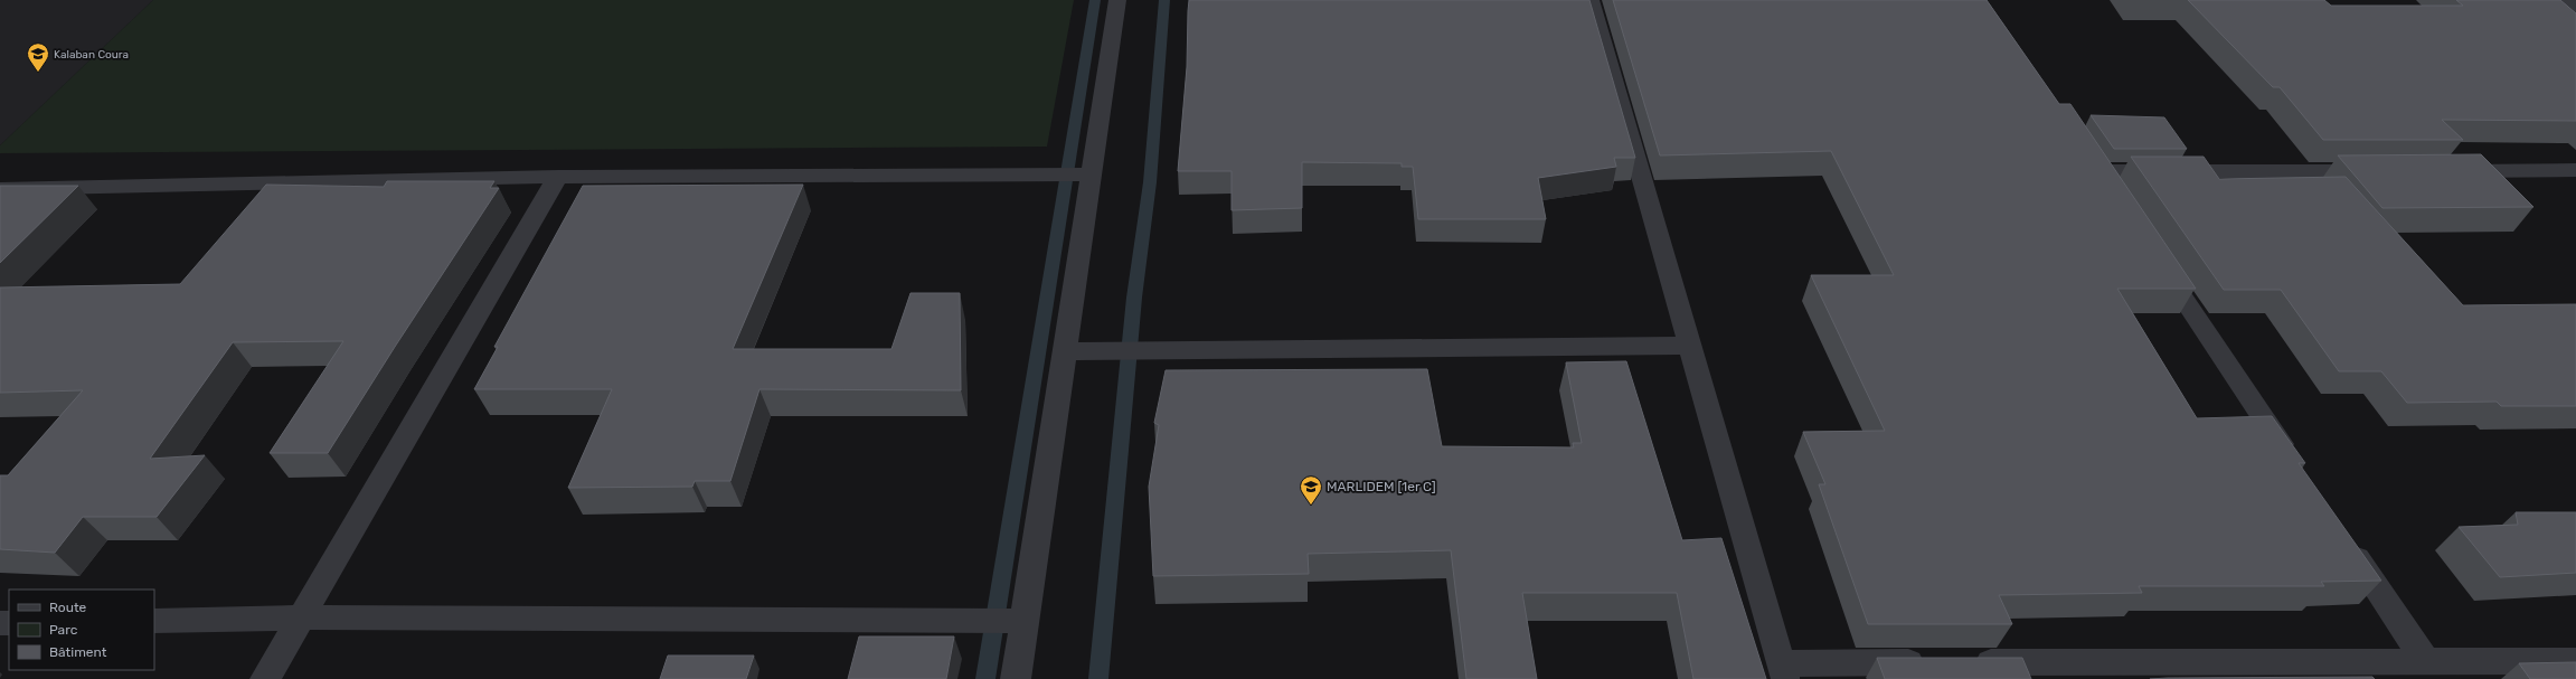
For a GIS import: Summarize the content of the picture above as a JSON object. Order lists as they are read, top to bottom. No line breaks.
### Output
{"places":{"school or university":["Kalaban Coura","MARLIDEM [1er C]"]},"legend":["Route","Parc","Bâtiment"]}
